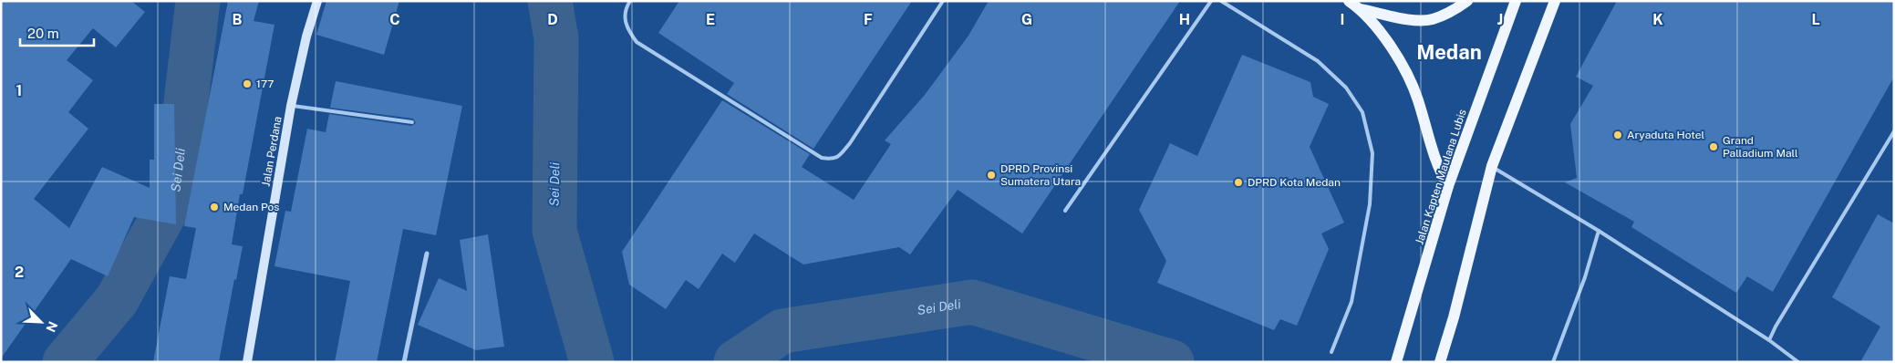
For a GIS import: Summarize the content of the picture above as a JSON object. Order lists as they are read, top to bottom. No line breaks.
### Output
{"streets":{"main road":["Jalan Perdana","Jalan Kapten Maulana Lubis"]},"districts":["Medan"],"water":["Sei Deli"],"places":["177","Aryaduta Hotel","Grand Palladium Mall","DPRD Provinsi Sumatera Utara","DPRD Kota Medan","Medan Pos"],"scale_bar":"20 m","north":"bottom right","grid":{"columns":["B","C","D","E","F","G","H","I","J","K","L"],"rows":["1","2"]}}
